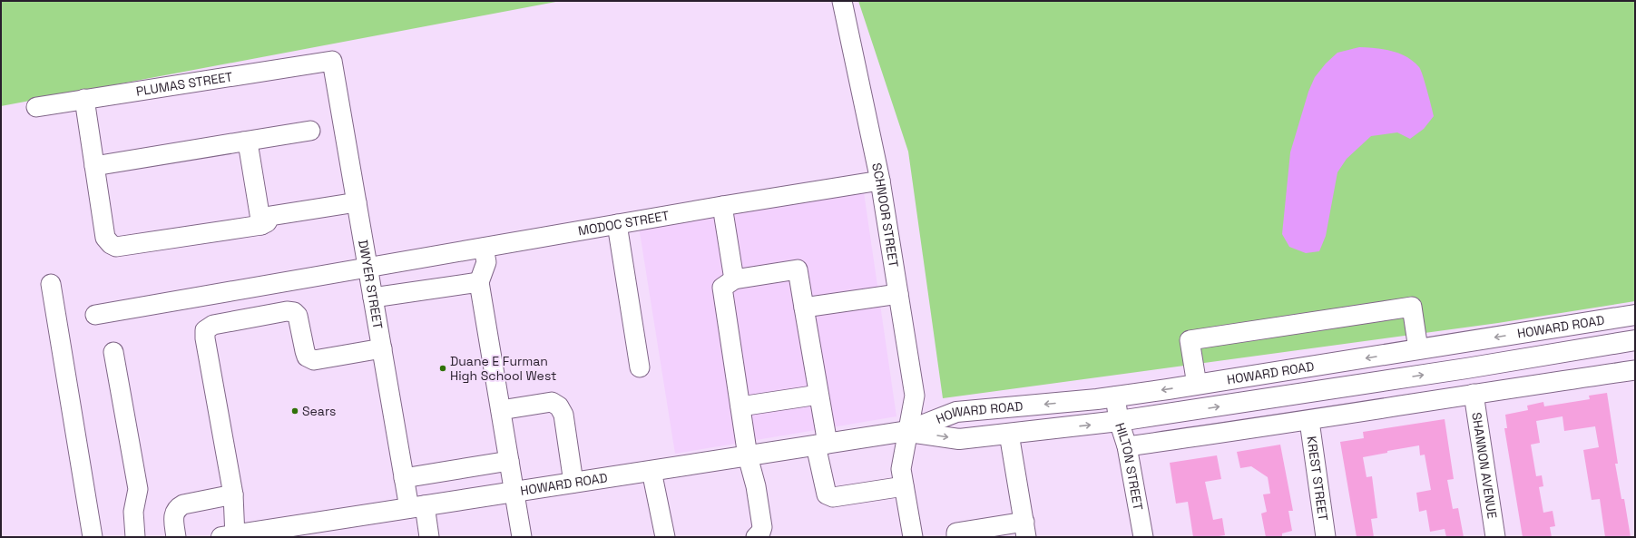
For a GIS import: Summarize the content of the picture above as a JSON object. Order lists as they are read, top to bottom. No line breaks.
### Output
{"streets":{"main road":["HOWARD ROAD"],"street":["PLUMAS STREET","SCHNOOR STREET","MODOC STREET","DWYER STREET","SHANNON AVENUE","HILTON STREET","KREST STREET"]},"crossings":[["PLUMAS STREET","DWYER STREET"],["SCHNOOR STREET","MODOC STREET"],["SCHNOOR STREET","HOWARD ROAD"],["MODOC STREET","DWYER STREET"],["DWYER STREET","HOWARD ROAD"],["HOWARD ROAD","HILTON STREET"]],"places":["Duane E Furman High School West","Sears"]}
